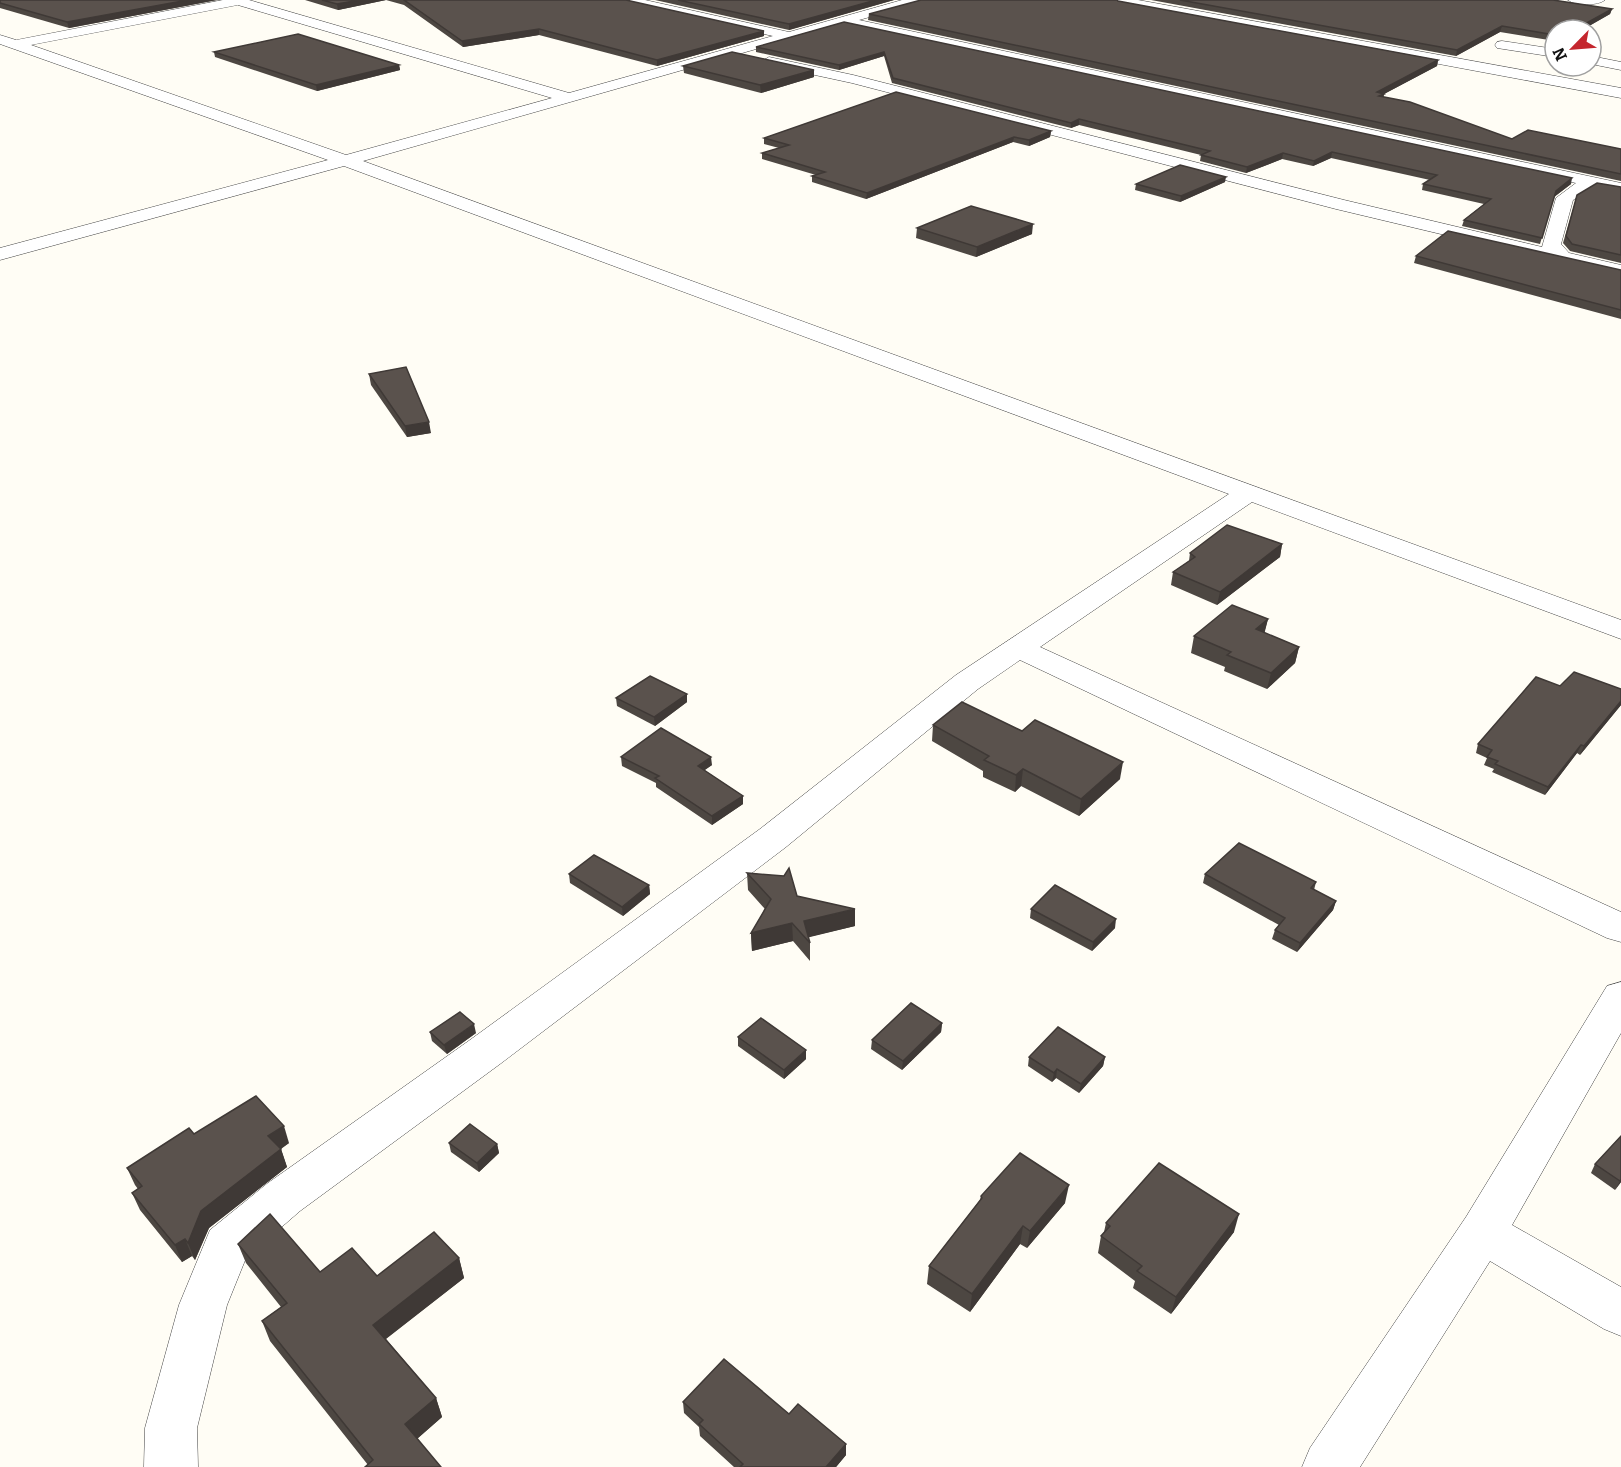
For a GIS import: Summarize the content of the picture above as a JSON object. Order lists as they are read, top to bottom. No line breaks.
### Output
{"north":"bottom left"}
